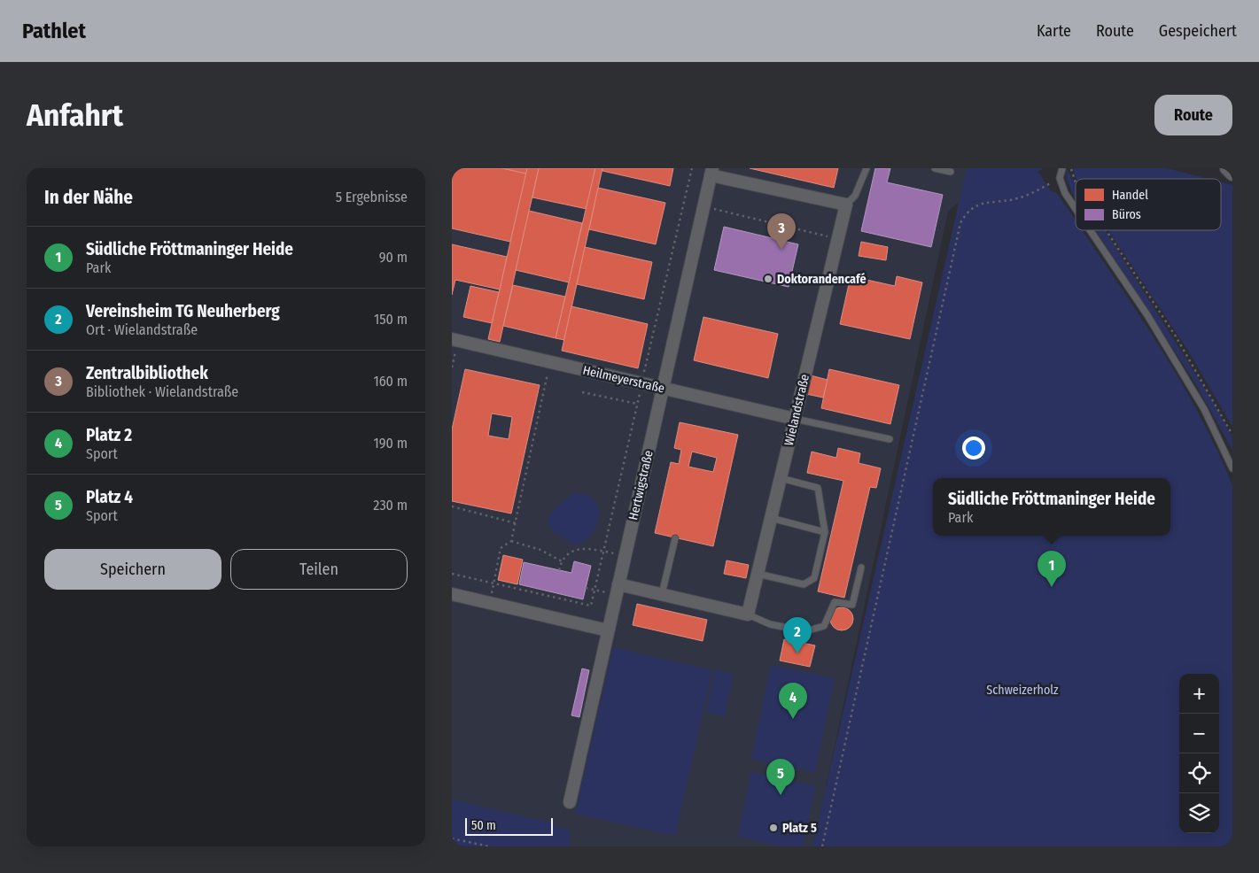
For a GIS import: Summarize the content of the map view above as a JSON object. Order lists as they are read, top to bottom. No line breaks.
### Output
{"streets":{"street":["Heilmeyerstraße","Wielandstraße","Hertwigstraße"]},"crossings":[["Heilmeyerstraße","Wielandstraße"],["Heilmeyerstraße","Hertwigstraße"]],"parks":["Schweizerholz"],"places":["Doktorandencafé","Platz 5"],"legend":["Handel","Büros"],"scale_bar":"50 m","page":{"header":"Pathlet","nav":["Karte","Route","Gespeichert"],"buttons":["Route",["Speichern","Teilen"]],"title":"Anfahrt","heading":["In der Nähe","5 Ergebnisse"],"pins":["3","1","2","4","5"],"list":[{"mark":"1","name":"Südliche Fröttmaninger Heide","note":"Park","value":"90 m"},{"mark":"2","name":"Vereinsheim TG Neuherberg","note":"Ort · Wielandstraße","value":"150 m"},{"mark":"3","name":"Zentralbibliothek","note":"Bibliothek · Wielandstraße","value":"160 m"},{"mark":"4","name":"Platz 2","note":"Sport","value":"190 m"},{"mark":"5","name":"Platz 4","note":"Sport","value":"230 m"}],"popup":["Südliche Fröttmaninger Heide","Park"],"map_buttons":["+","−"],"scale":"50 m"}}
